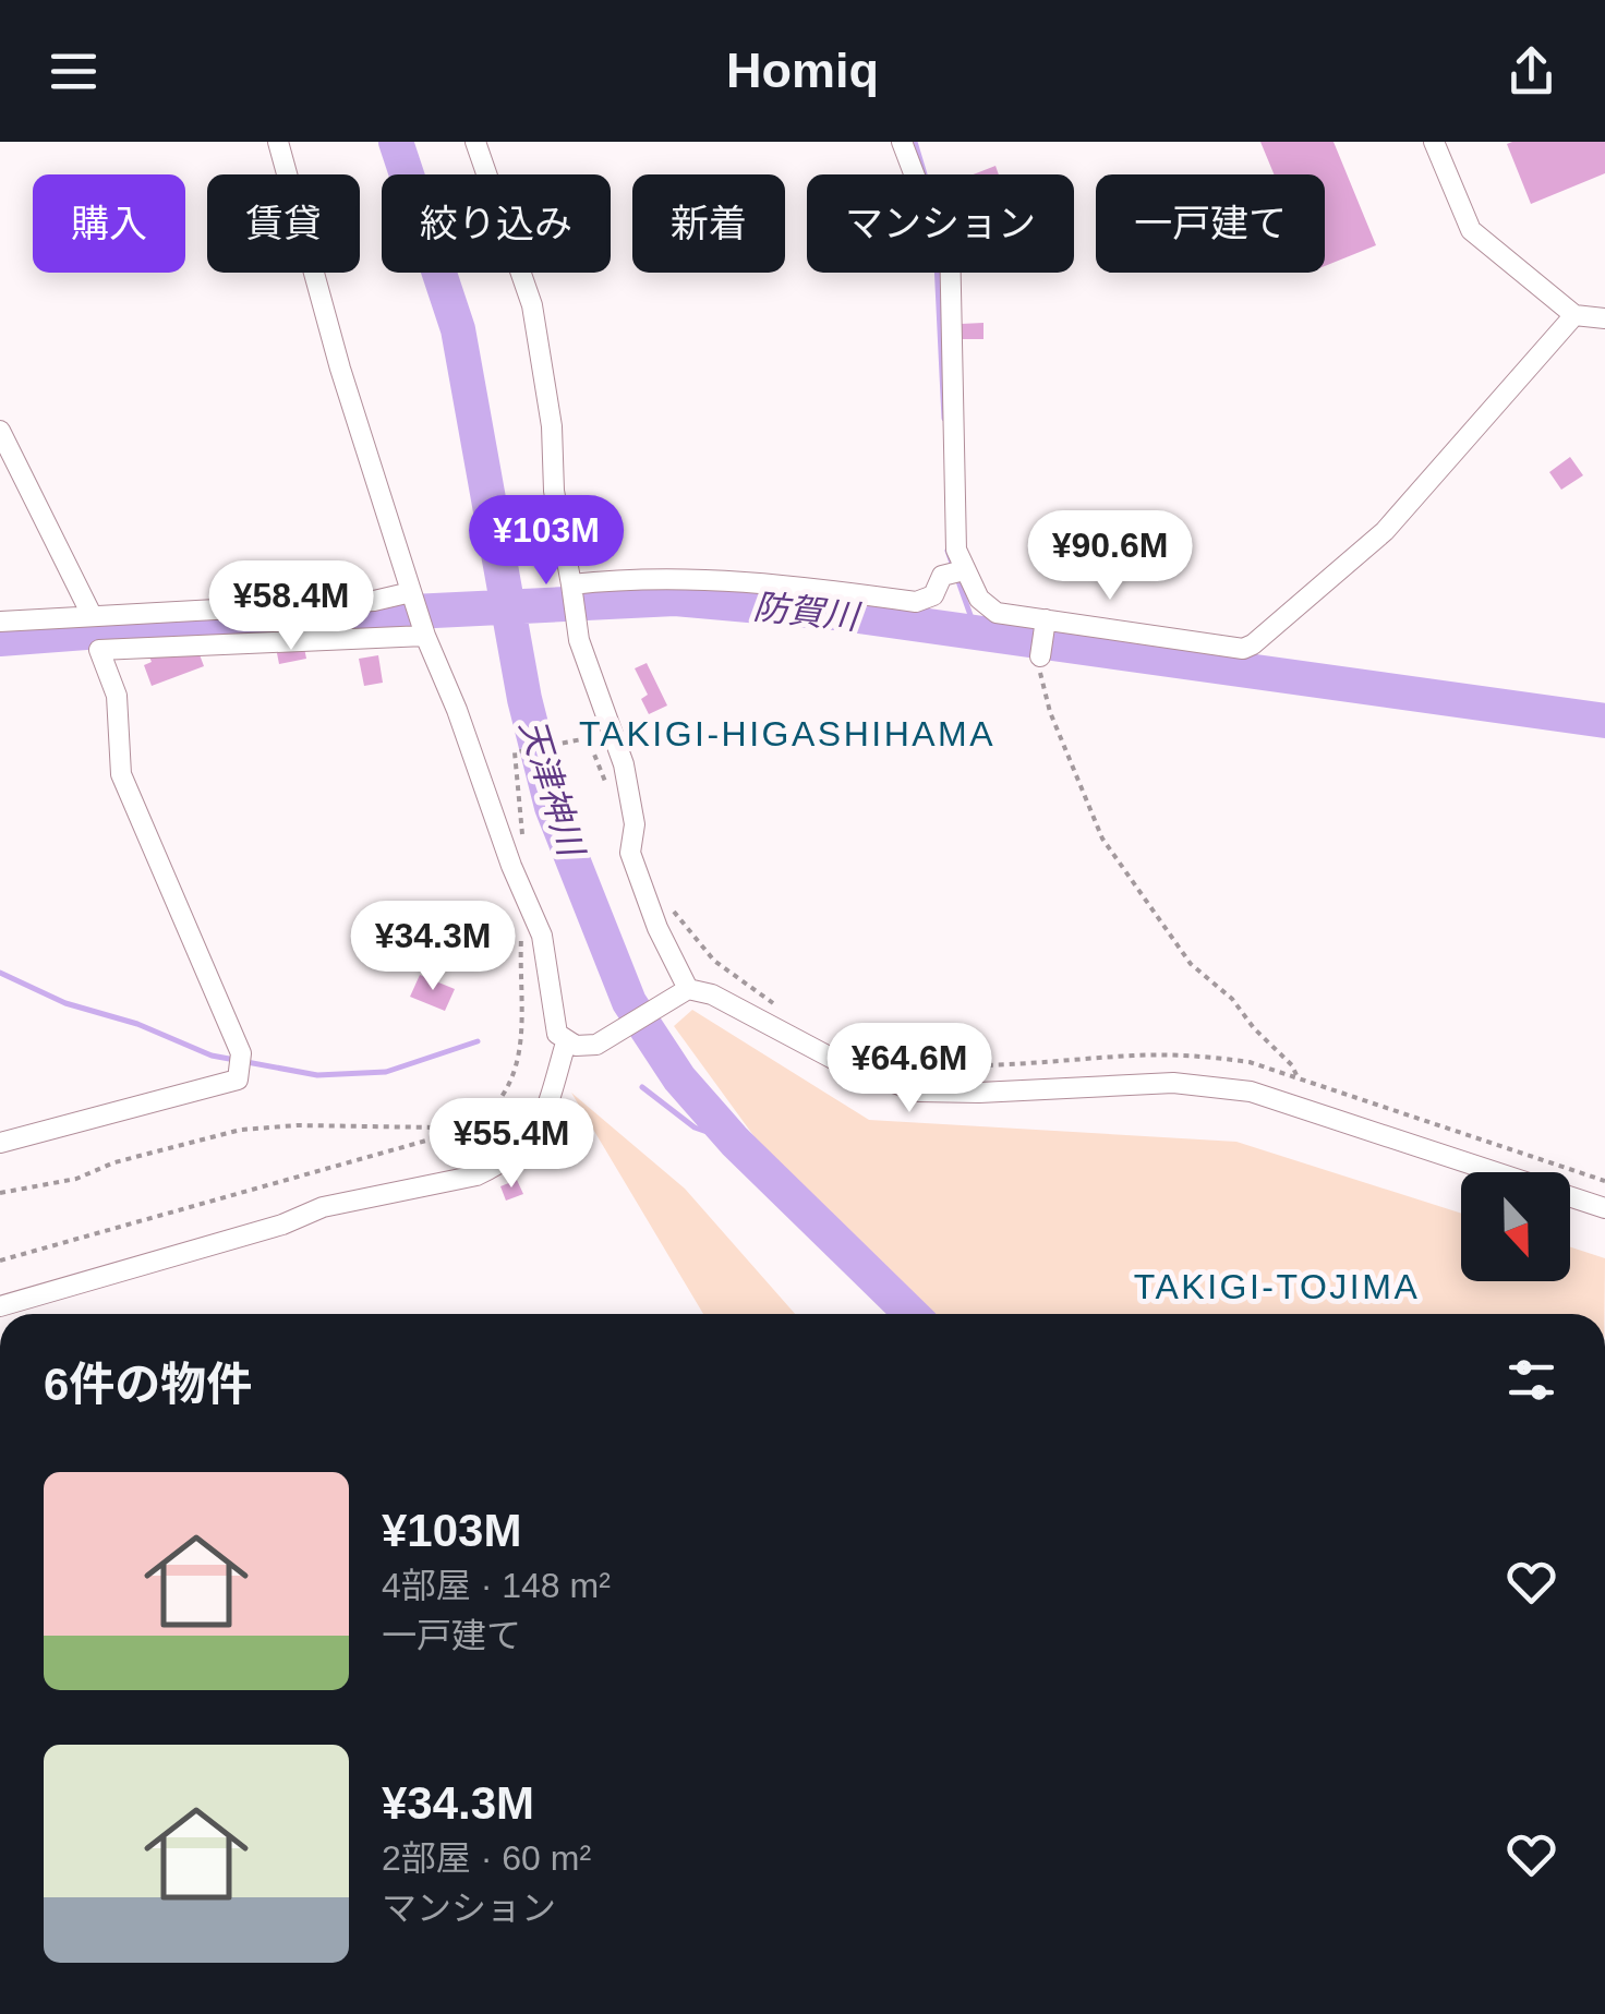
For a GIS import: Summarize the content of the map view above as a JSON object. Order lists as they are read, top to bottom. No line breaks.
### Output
{"districts":["TAKIGI-HIGASHIHAMA","TAKIGI-TOJIMA"],"water":["防賀川","天津神川"],"north":"bottom","page":{"header":"Homiq","chip":["購入","賃貸","絞り込み","新着","マンション","一戸建て"],"price":["¥103M","¥90.6M","¥58.4M","¥34.3M","¥64.6M","¥55.4M"],"heading":"6件の物件","list":[{"name":"¥103M","note":"4部屋 · 148 m² · 一戸建て"},{"name":"¥34.3M","note":"2部屋 · 60 m² · マンション"}]}}
